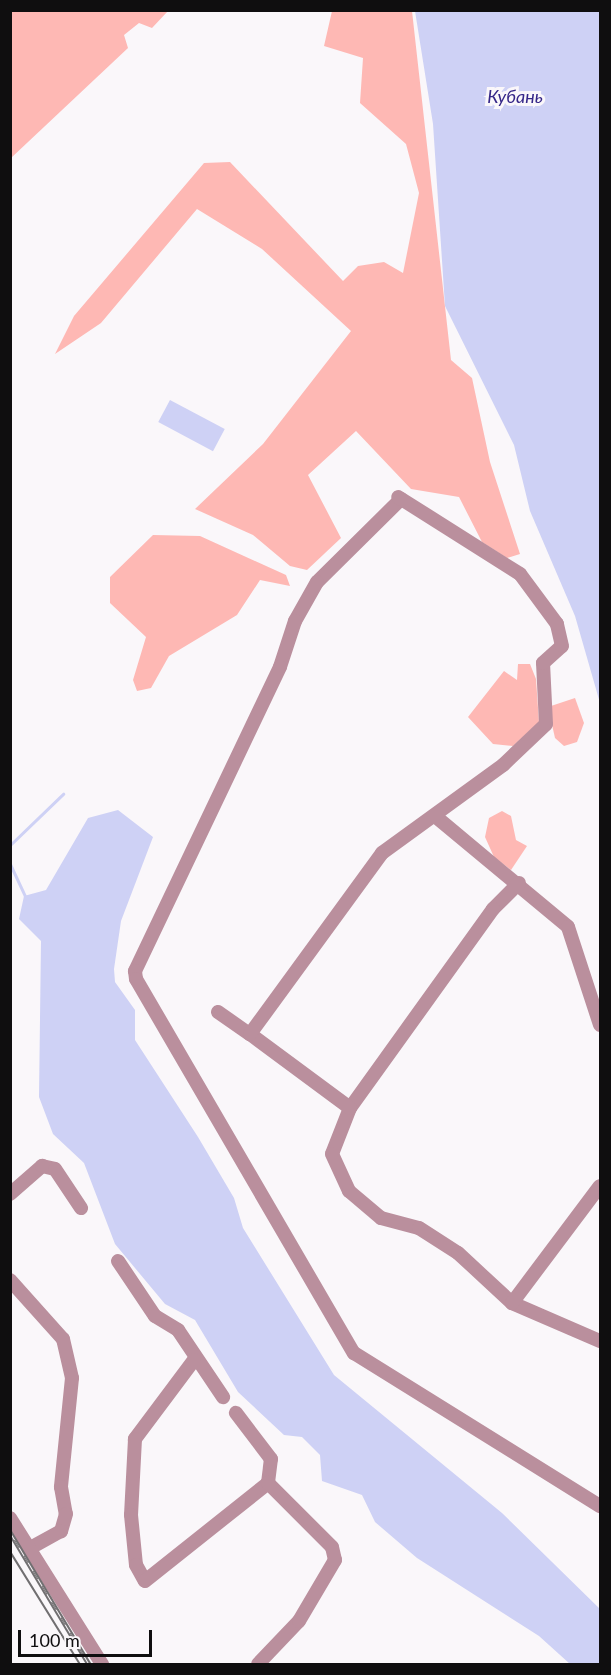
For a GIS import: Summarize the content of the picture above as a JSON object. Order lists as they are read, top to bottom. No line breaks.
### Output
{"water":["Кубань"],"scale_bar":"100 m"}
